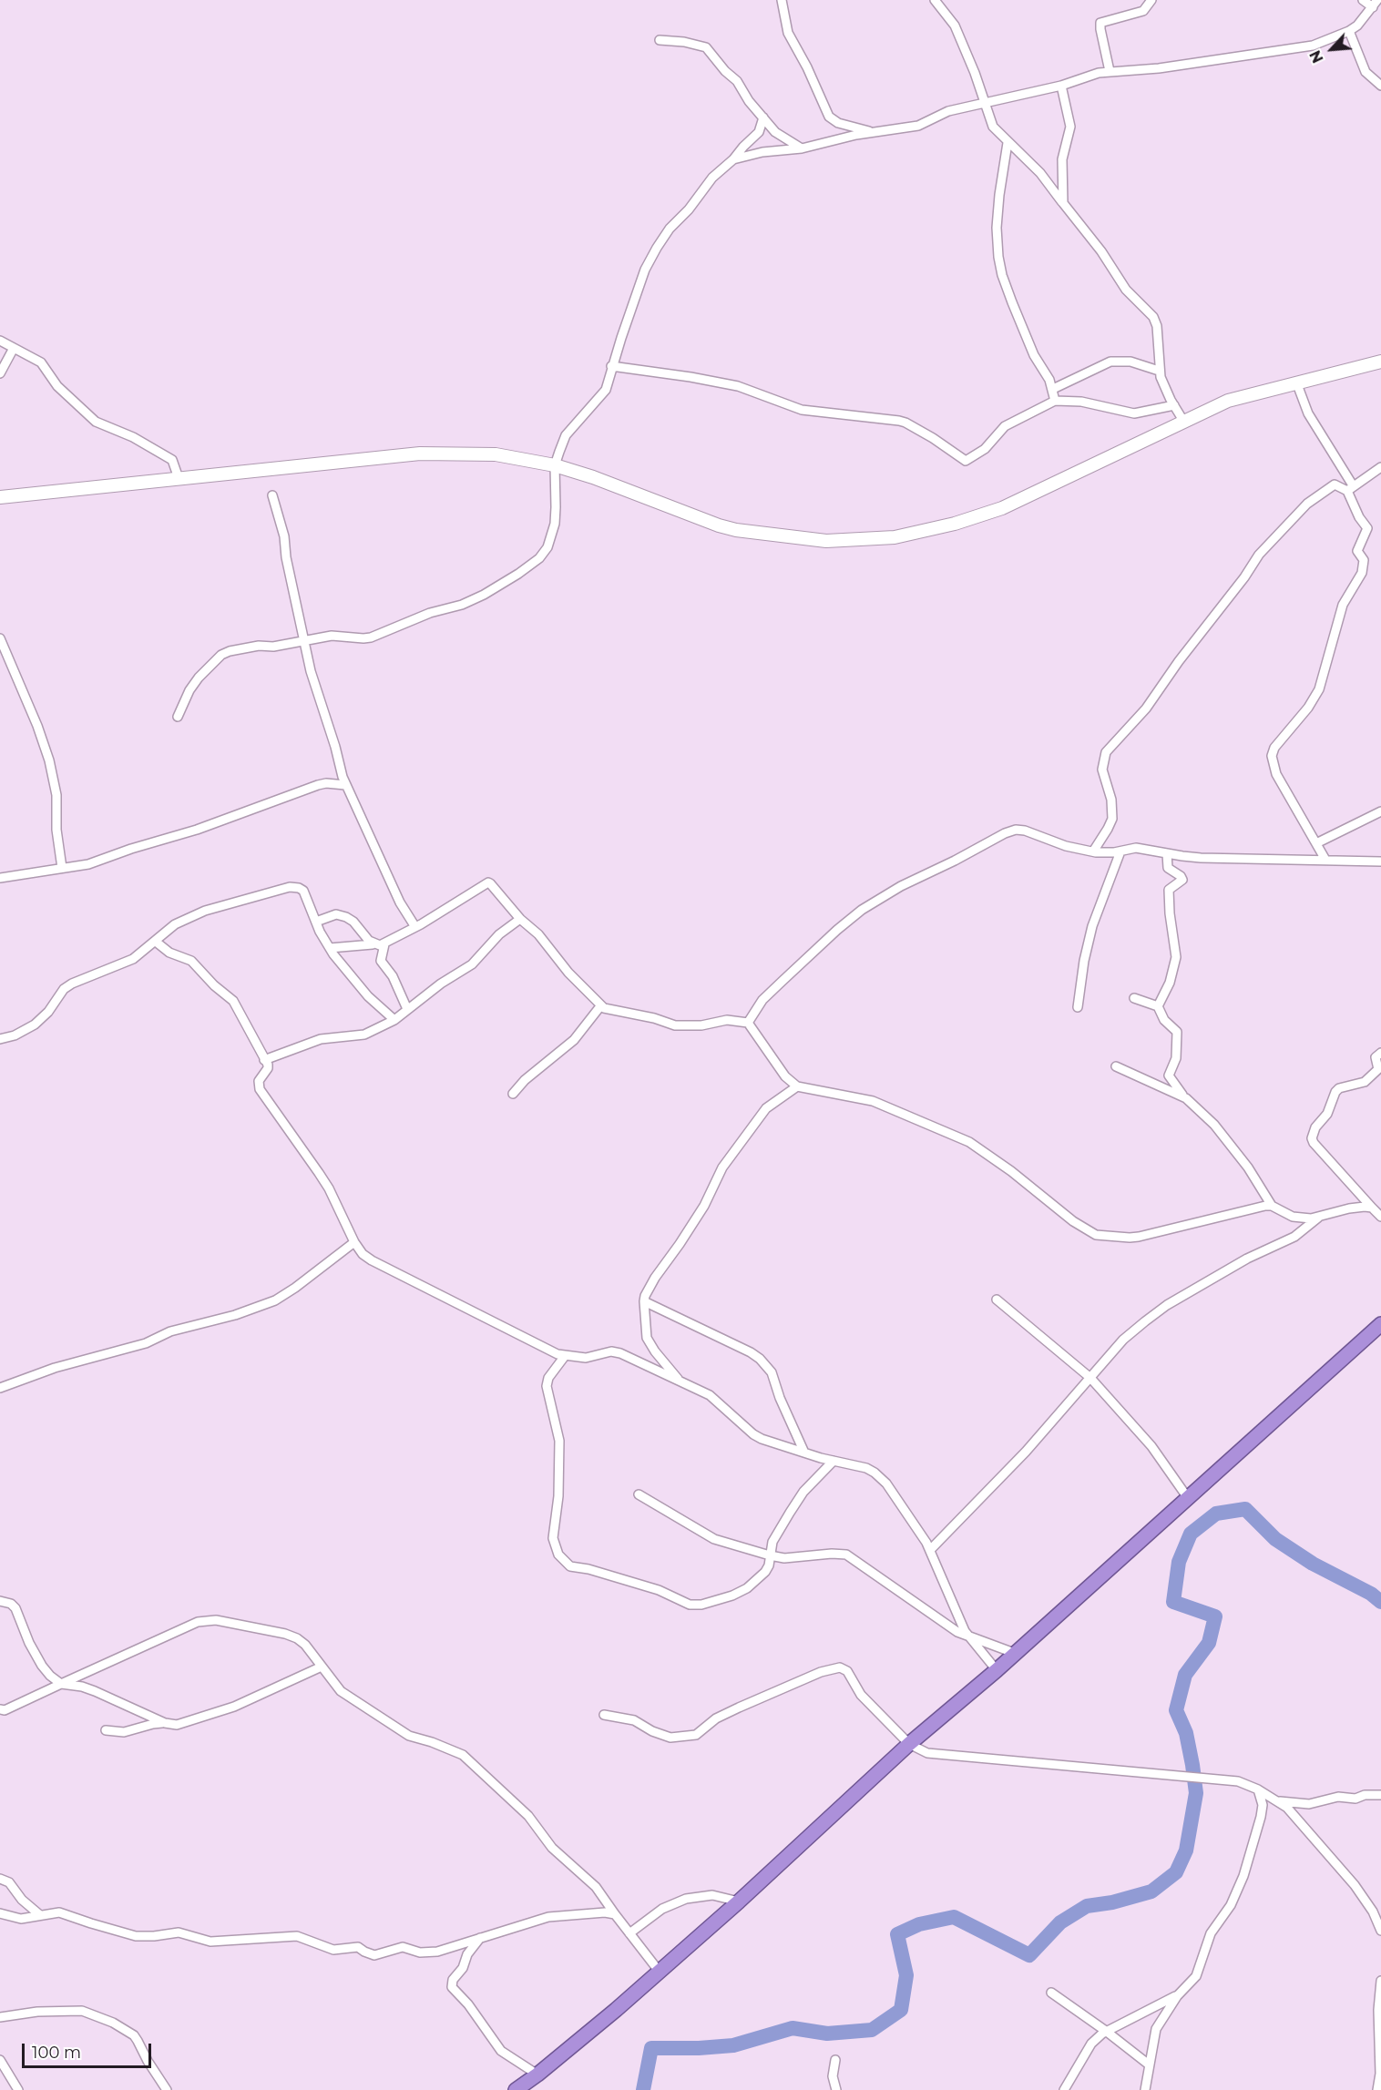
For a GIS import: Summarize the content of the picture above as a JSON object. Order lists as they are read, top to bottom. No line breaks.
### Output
{"scale_bar":"100 m","north":"bottom left"}
